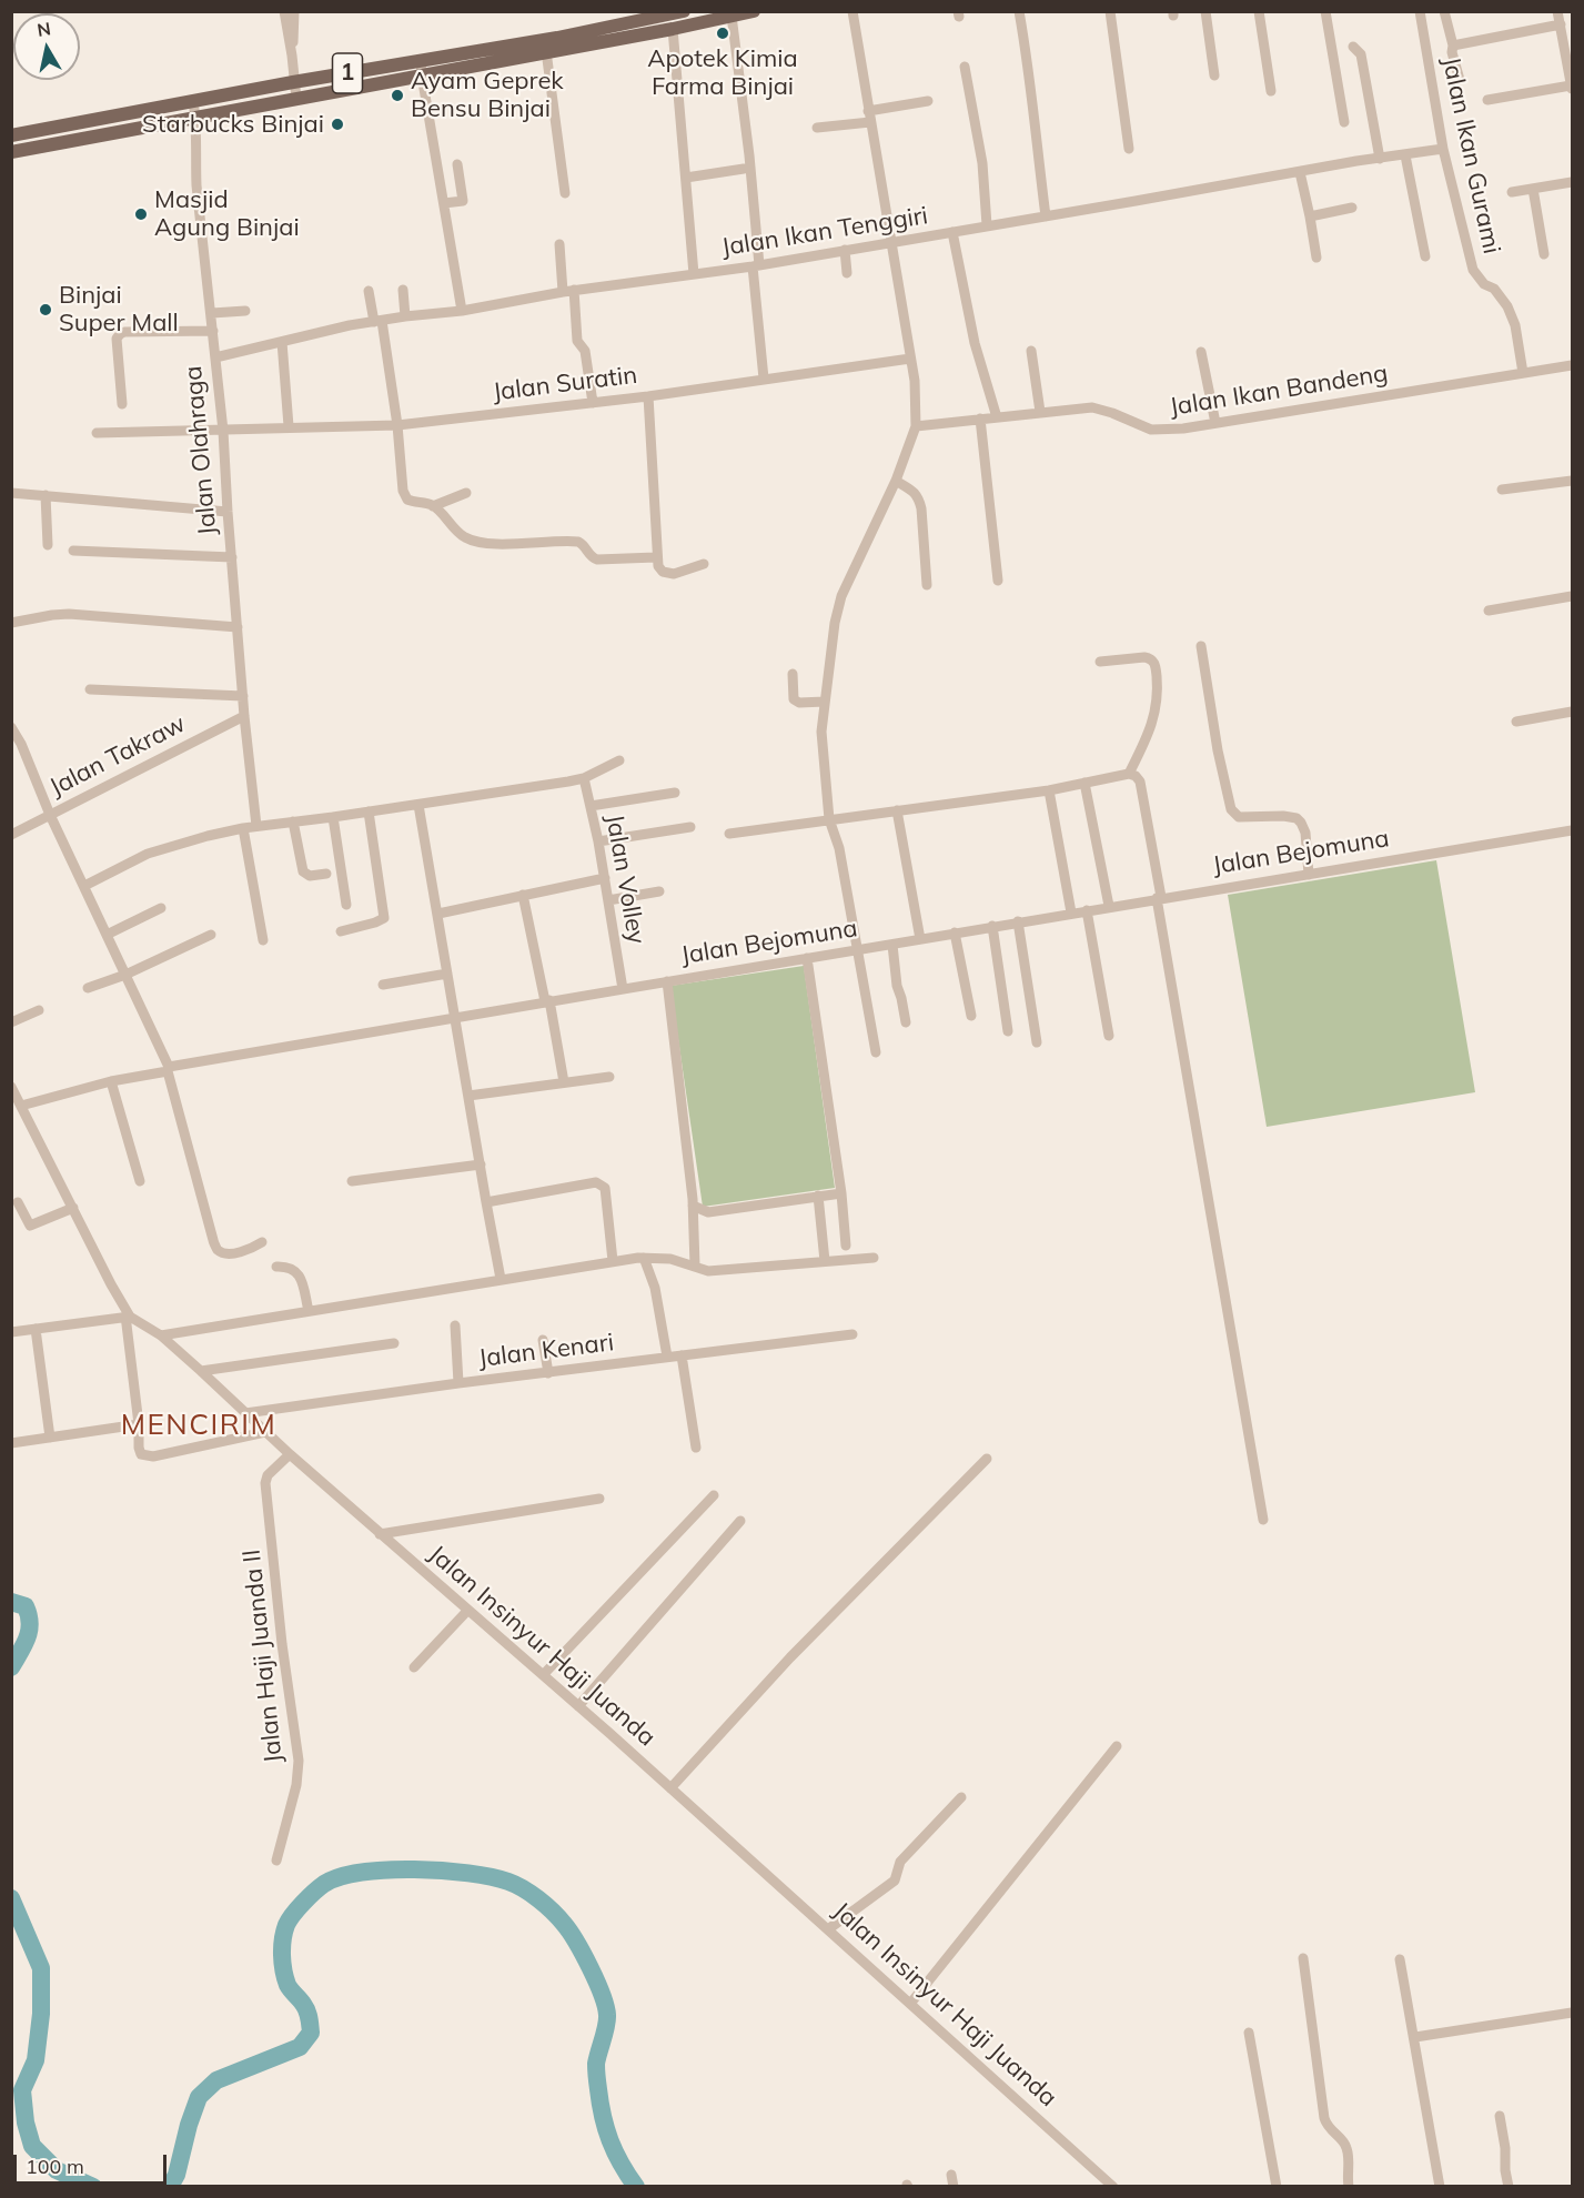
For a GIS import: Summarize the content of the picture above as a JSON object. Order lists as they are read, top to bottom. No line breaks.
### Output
{"streets":{"main road":["1"],"street":["Jalan Ikan Gurami","Jalan Ikan Tenggiri","Jalan Suratin","Jalan Ikan Bandeng","Jalan Olahraga","Jalan Takraw","Jalan Bejomuna","Jalan Volley","Jalan Kenari","Jalan Insinyur Haji Juanda","Jalan Haji Juanda II"]},"crossings":[["1","Jalan Olahraga"],["Jalan Ikan Gurami","Jalan Ikan Tenggiri"],["Jalan Ikan Gurami","Jalan Ikan Bandeng"],["Jalan Ikan Tenggiri","Jalan Olahraga"],["Jalan Suratin","Jalan Olahraga"],["Jalan Olahraga","Jalan Takraw"],["Jalan Bejomuna","Jalan Volley"],["Jalan Bejomuna","Jalan Insinyur Haji Juanda"],["Jalan Kenari","Jalan Insinyur Haji Juanda"],["Jalan Insinyur Haji Juanda","Jalan Haji Juanda II"]],"districts":["MENCIRIM"],"places":["Apotek Kimia Farma Binjai","Ayam Geprek Bensu Binjai","Starbucks Binjai","Masjid Agung Binjai","Binjai Super Mall"],"scale_bar":"100 m","north":"top"}
